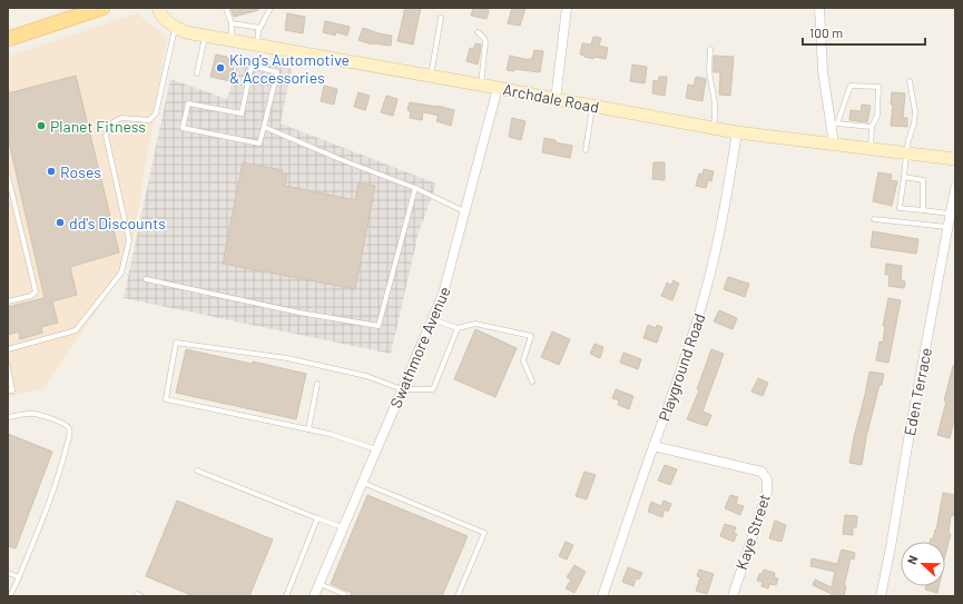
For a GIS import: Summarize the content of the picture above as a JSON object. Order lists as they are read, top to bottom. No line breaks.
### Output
{"streets":{"main road":["Archdale Road"],"street":["Swathmore Avenue","Playground Road","Eden Terrace","Kaye Street"]},"crossings":[["Archdale Road","Swathmore Avenue"],["Archdale Road","Playground Road"],["Playground Road","Kaye Street"]],"places":["King's Automotive & Accessories","Planet Fitness","Roses","dd's Discounts"],"scale_bar":"100 m","north":"left"}
